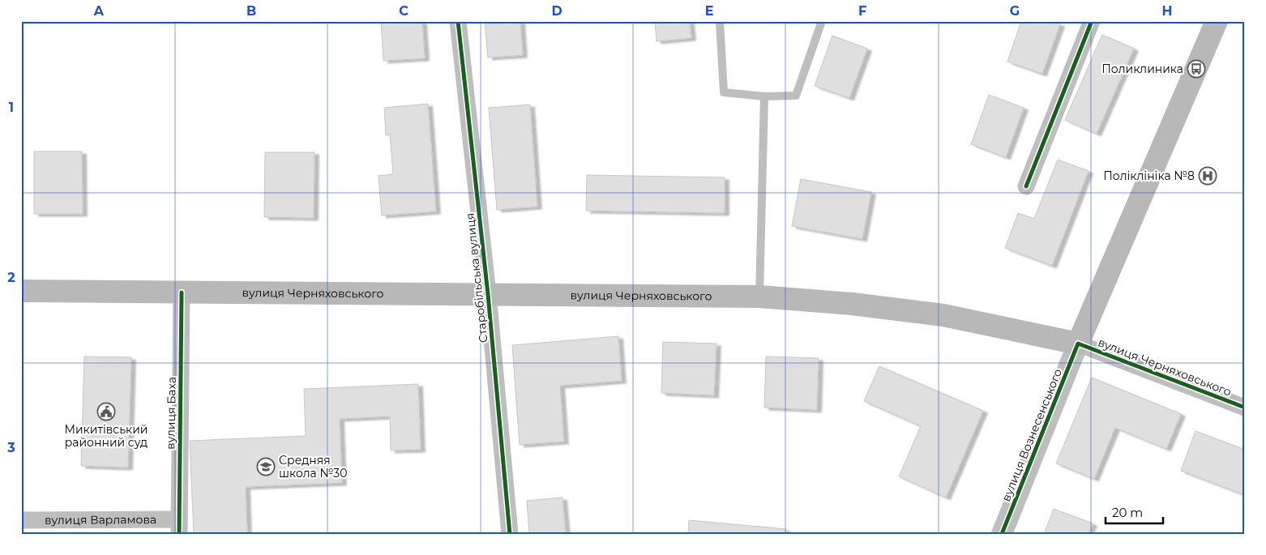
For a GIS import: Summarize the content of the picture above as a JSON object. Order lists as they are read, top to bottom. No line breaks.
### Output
{"streets":{"main road":["вулиця Черняховського","вулиця Вознесенського"],"street":["Старобільська вулиця","вулиця Баха","вулиця Варламова"]},"crossings":[["Старобільська вулиця","вулиця Черняховського"],["вулиця Черняховського","вулиця Баха"],["вулиця Черняховського","вулиця Вознесенського"],["вулиця Баха","вулиця Варламова"]],"places":{"bus stop":["Поликлиника"],"hospital":["Поліклініка №8"],"public building":["Микитівський районний суд"],"school or university":["Средняя школа №30"]},"scale_bar":"20 m","grid":{"columns":["A","B","C","D","E","F","G","H"],"rows":["1","2","3"]}}
